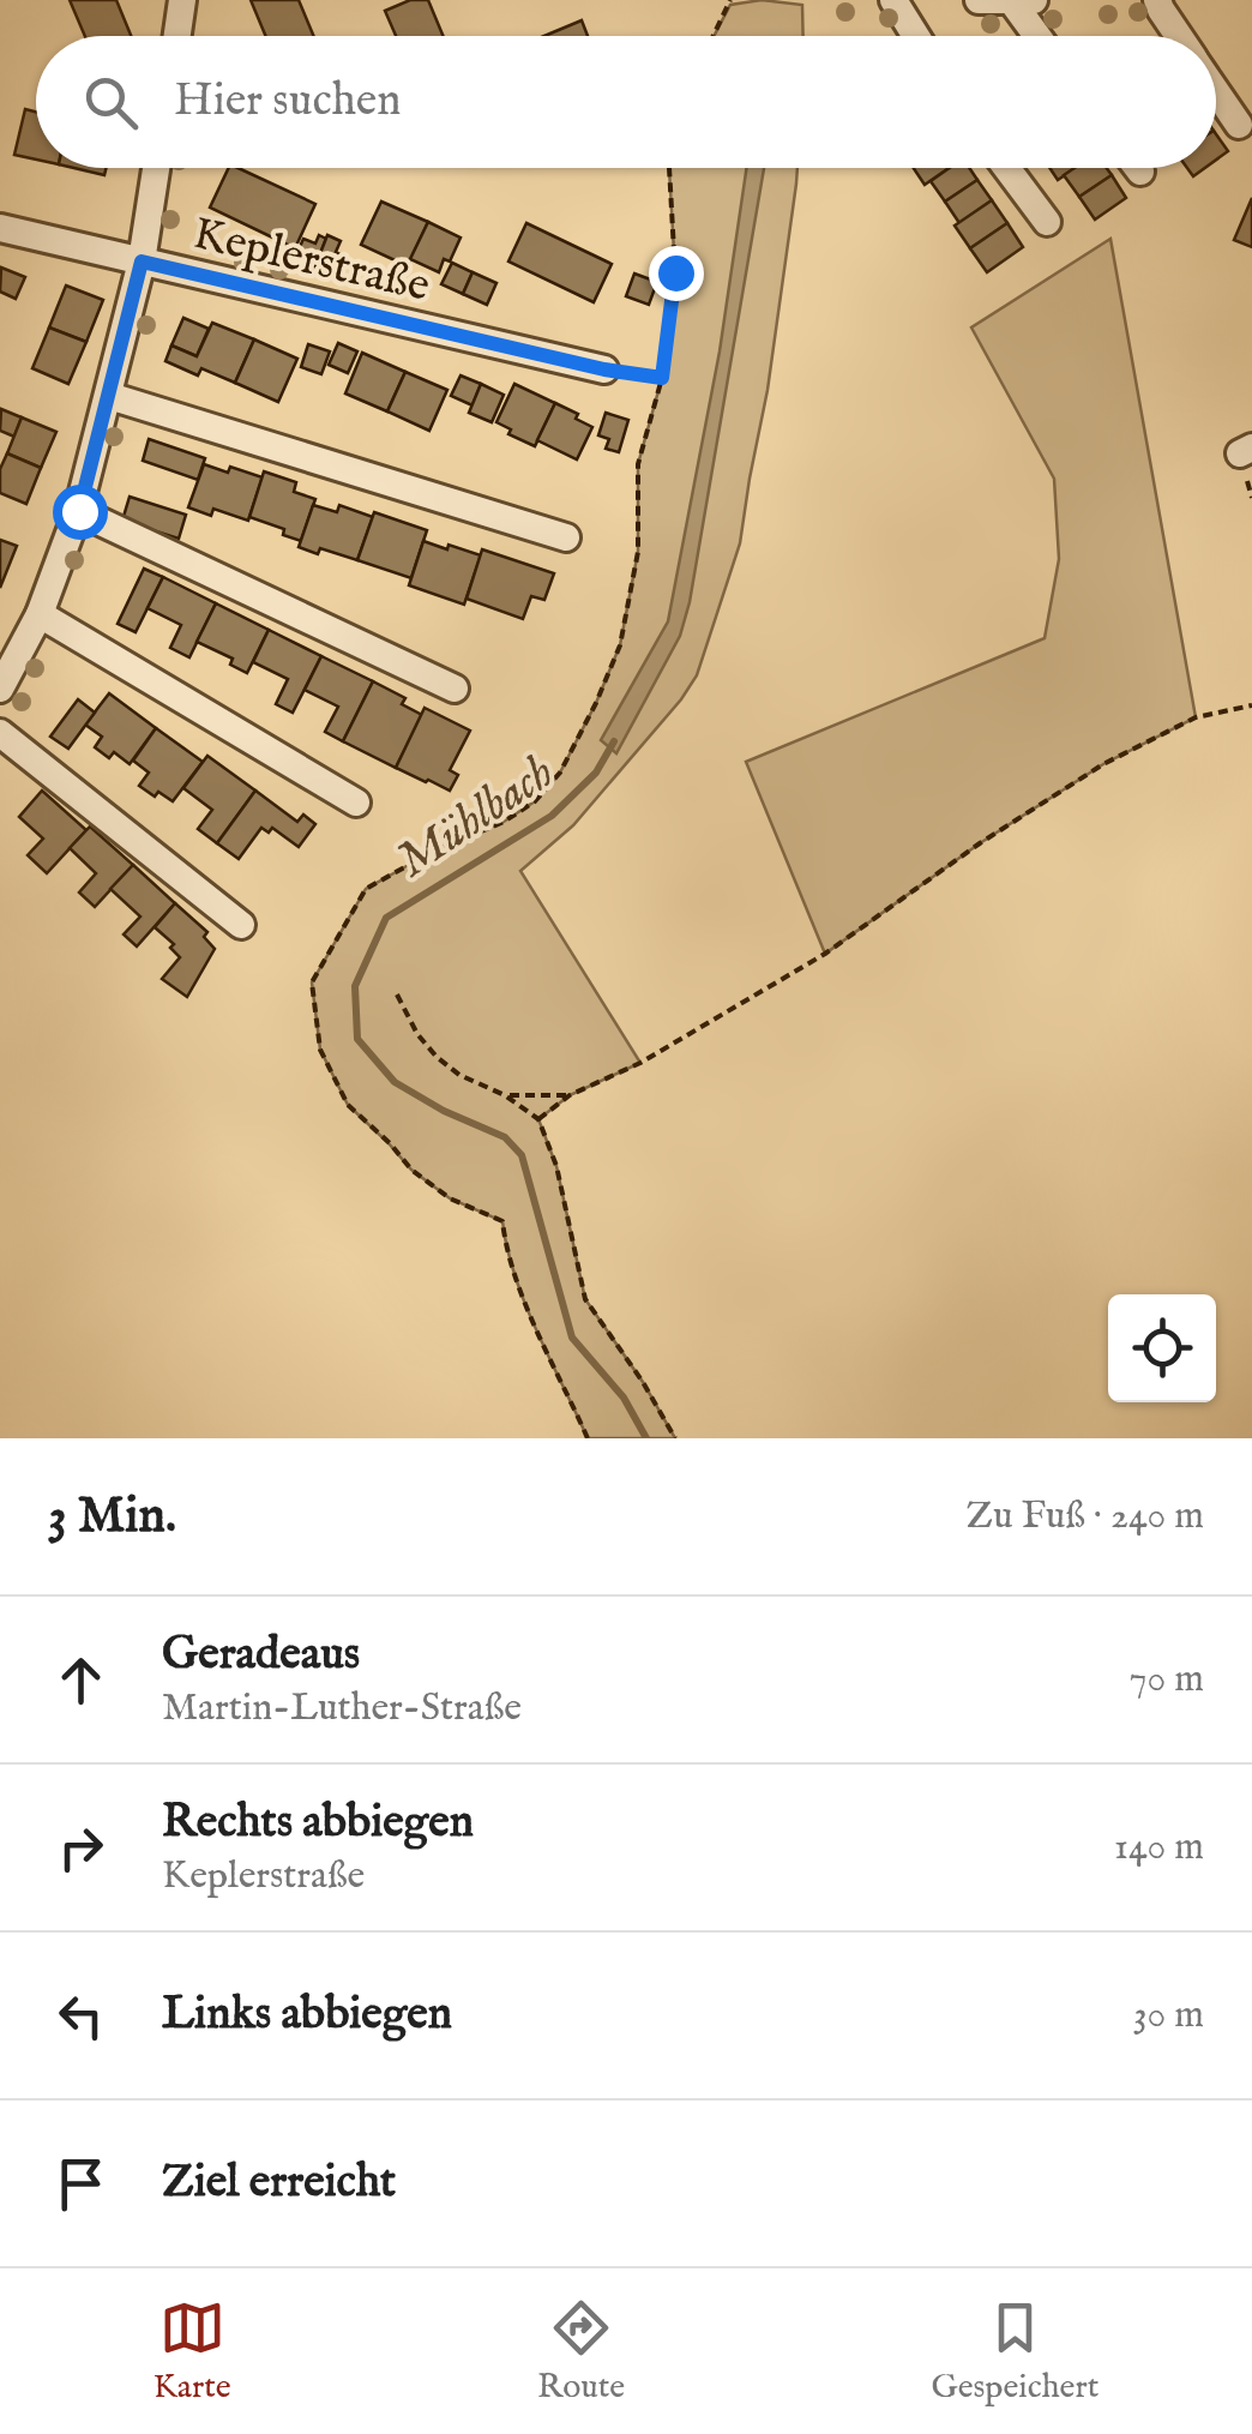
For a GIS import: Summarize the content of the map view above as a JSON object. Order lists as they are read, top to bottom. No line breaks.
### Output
{"streets":{"street":["Keplerstraße"]},"water":["Mühlbach"],"page":{"search":"Hier suchen","heading":["3 Min.","Zu Fuß · 240 m"],"list":[["Geradeaus","Martin-Luther-Straße","70 m"],["Rechts abbiegen","Keplerstraße","140 m"],["Links abbiegen","30 m"],"Ziel erreicht"],"nav":["Karte","Route","Gespeichert"]}}
